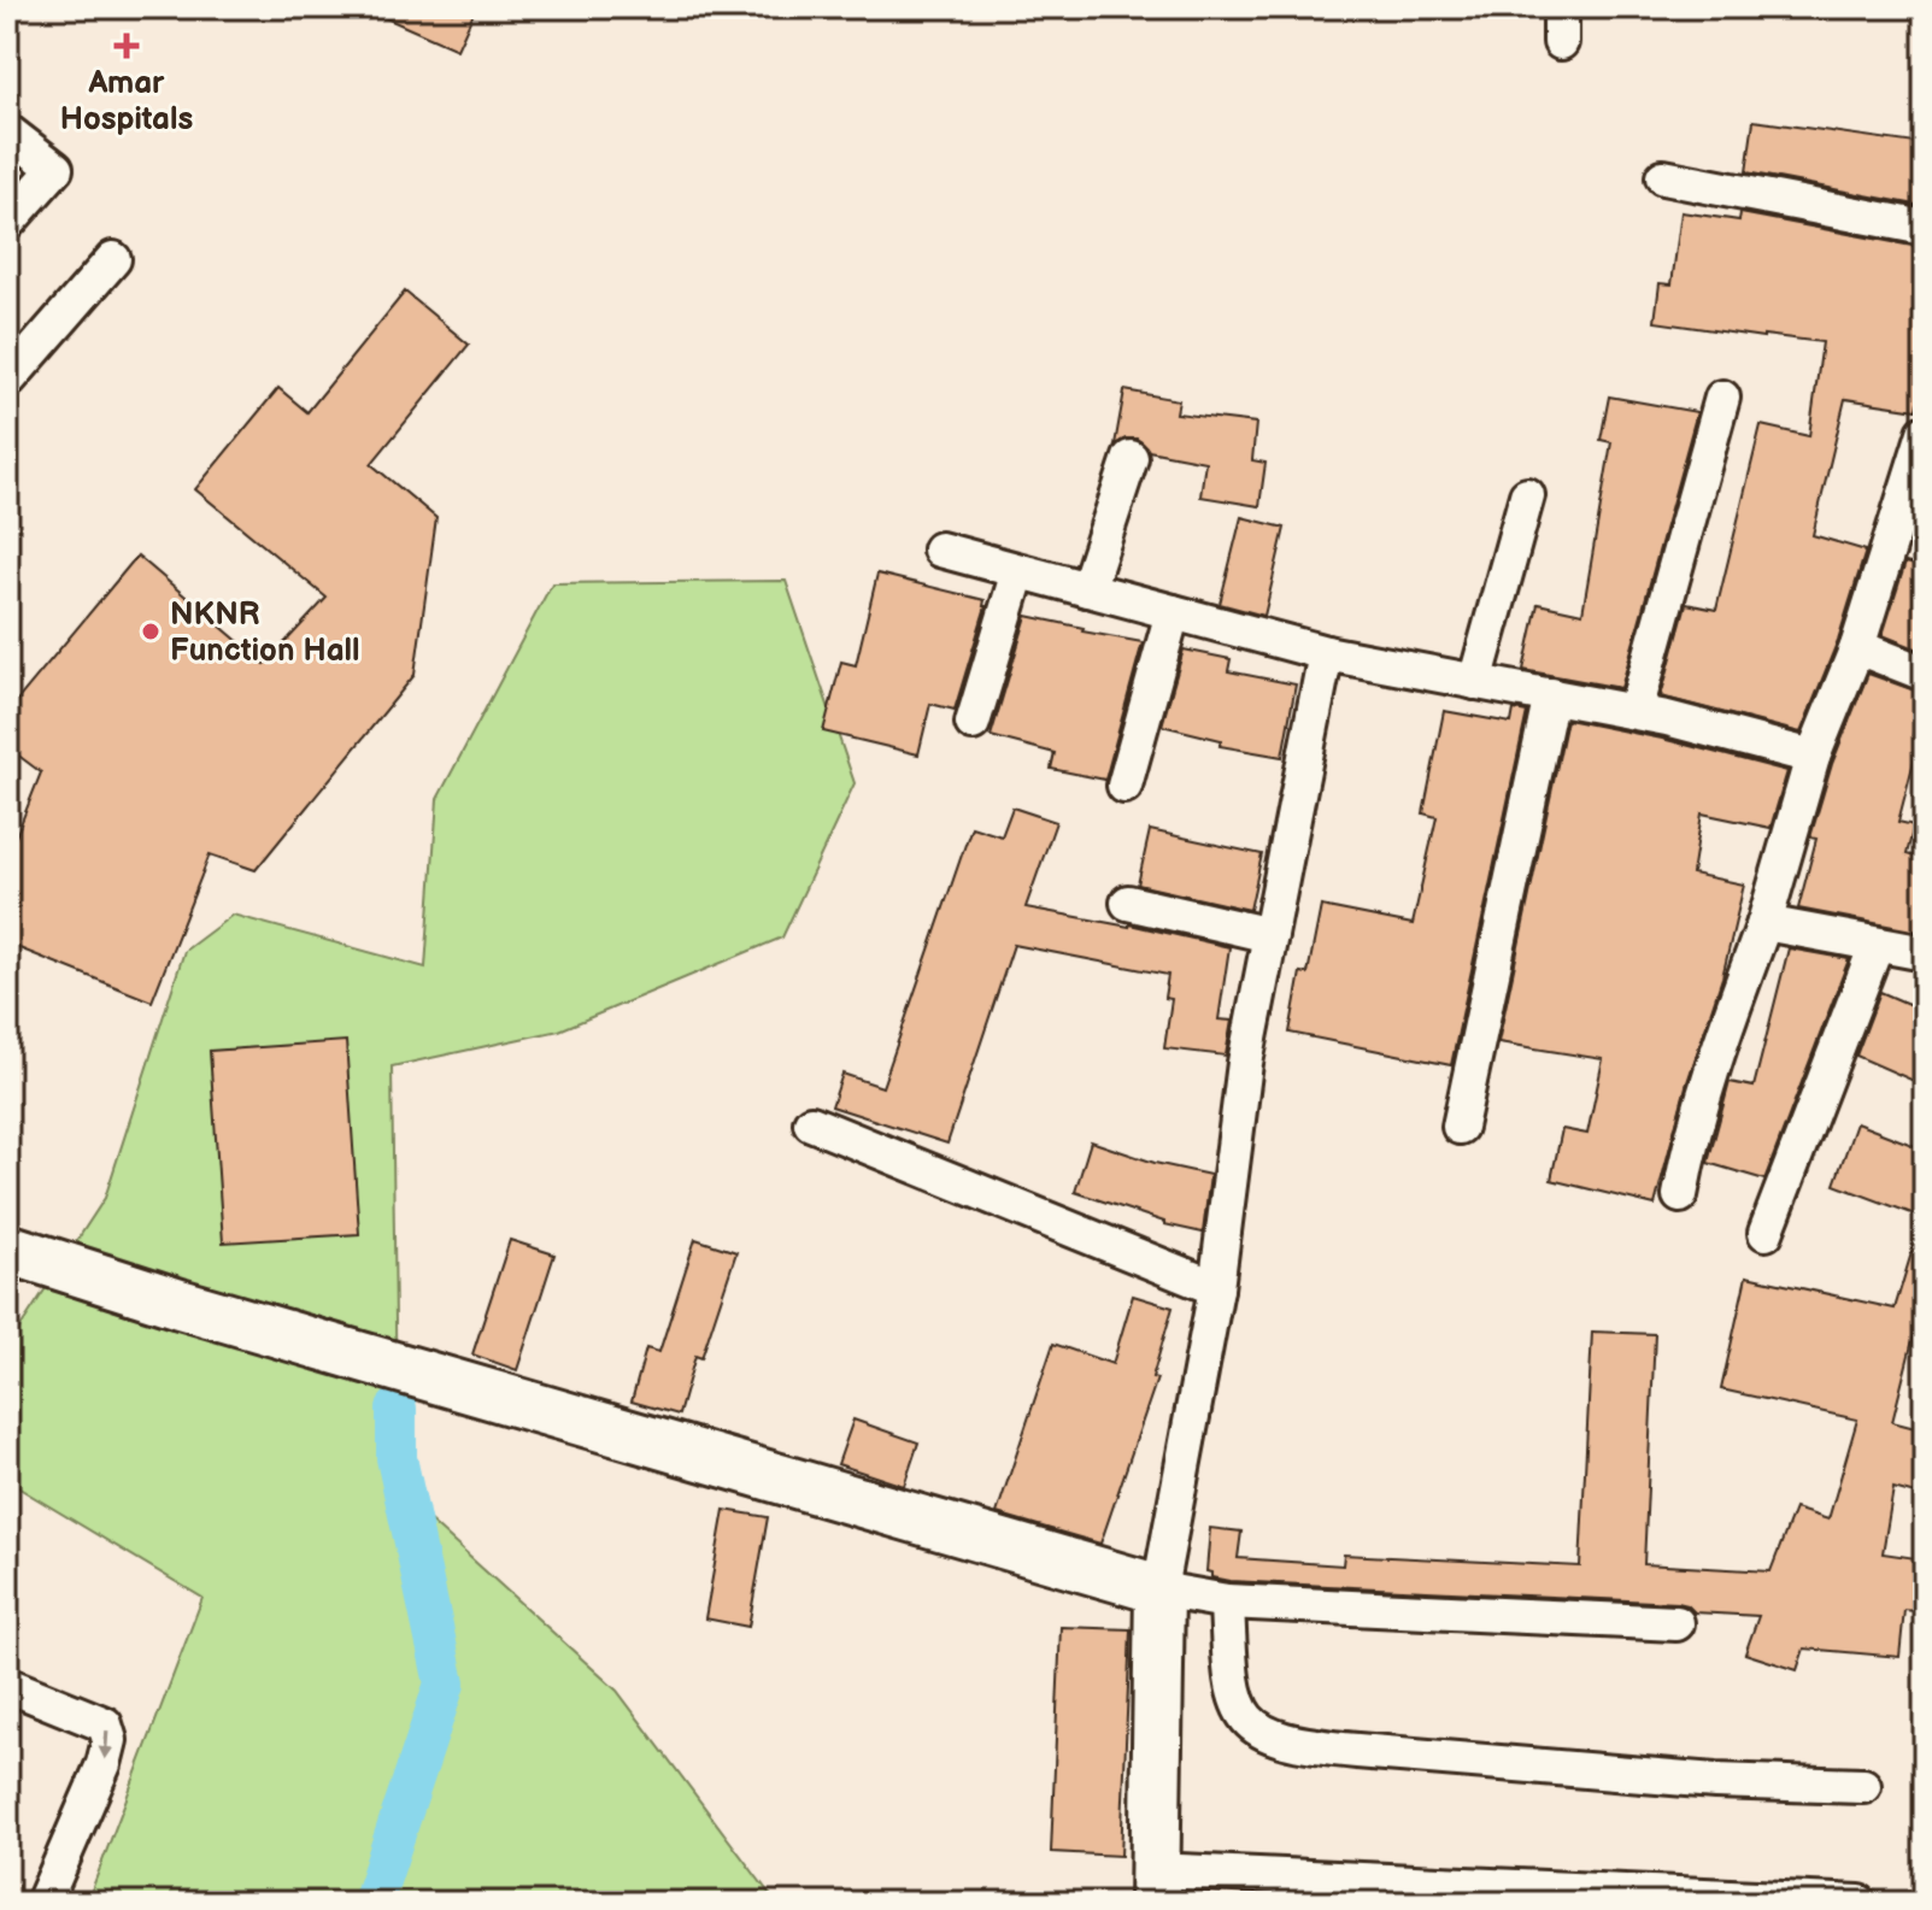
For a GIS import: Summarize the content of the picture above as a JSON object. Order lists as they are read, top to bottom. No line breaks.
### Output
{"places":{"health":["Amar Hospitals"],"other":["NKNR Function Hall"]}}
